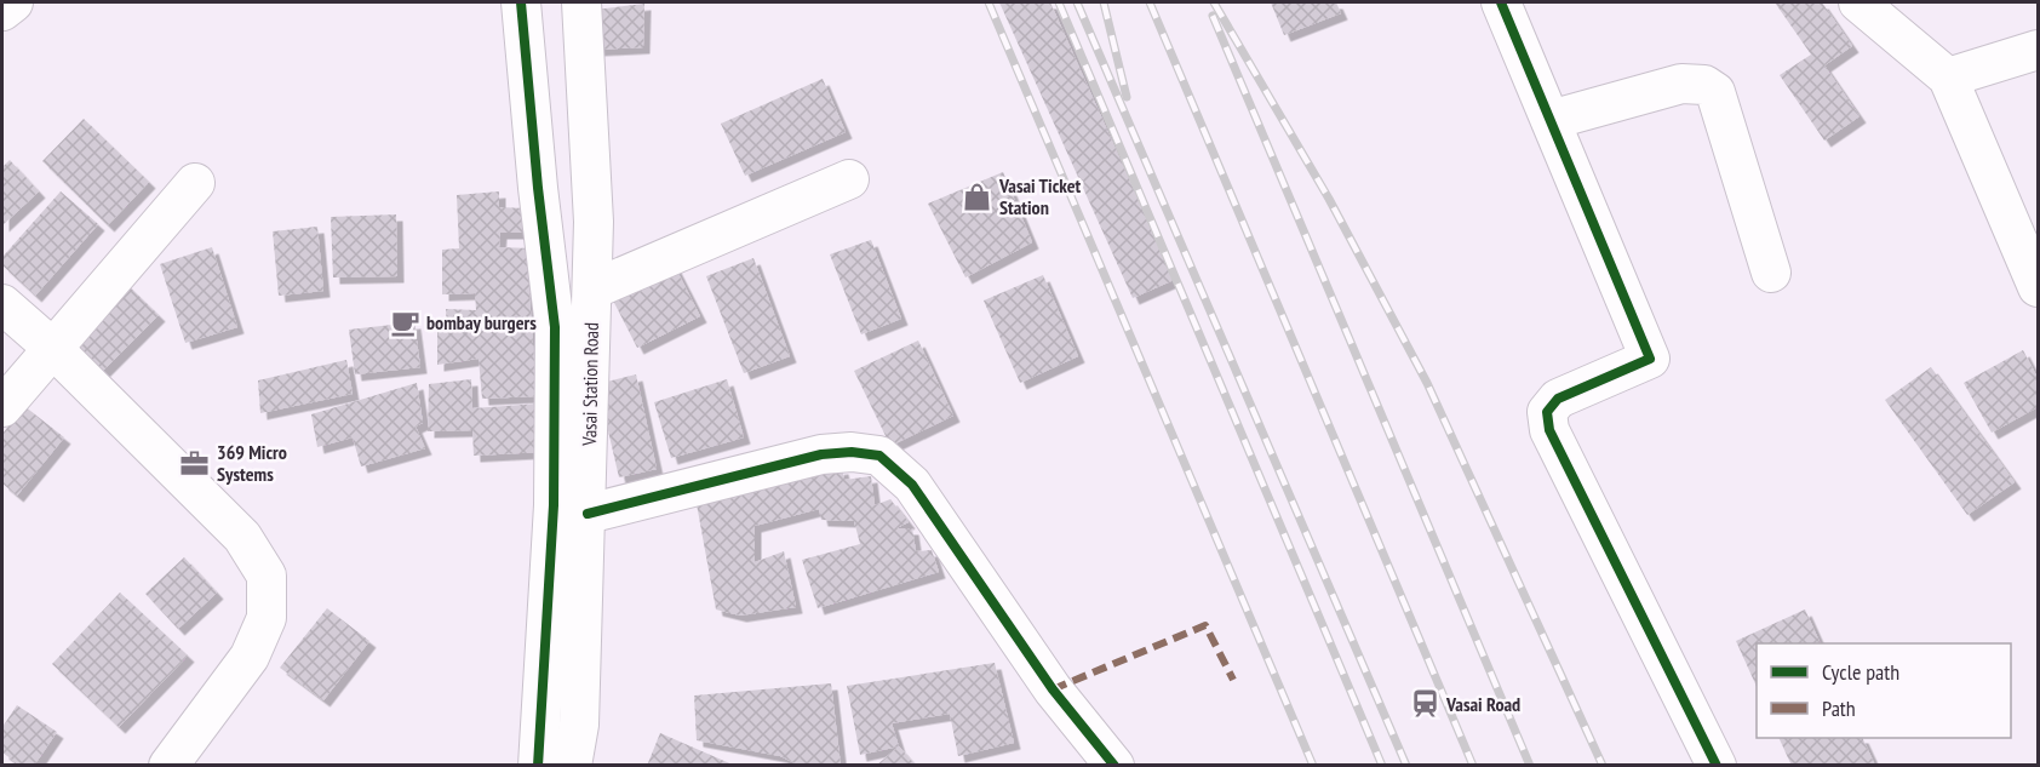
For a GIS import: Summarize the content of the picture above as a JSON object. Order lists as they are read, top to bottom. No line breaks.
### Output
{"streets":{"street":["Vasai Station Road"]},"places":{"shop":["Vasai Ticket Station"],"cafe":["bombay burgers"],"office":["369 Micro Systems"],"station":["Vasai Road"]},"legend":["Cycle path","Path"]}
